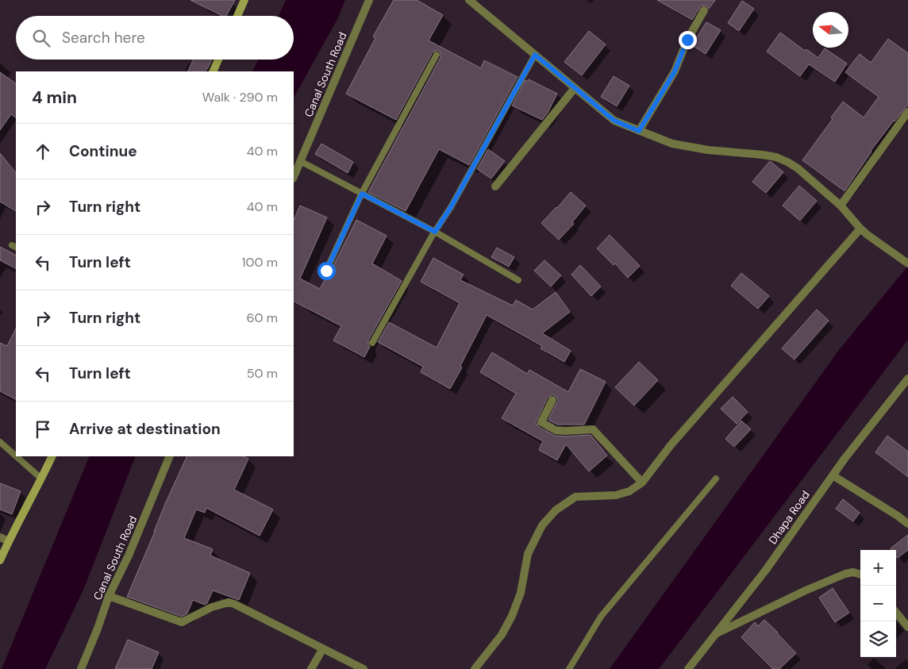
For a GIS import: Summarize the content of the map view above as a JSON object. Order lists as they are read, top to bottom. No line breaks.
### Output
{"streets":{"street":["Canal South Road","Dhapa Road"]},"north":"left","page":{"search":"Search here","heading":["4 min","Walk · 290 m"],"list":[["Continue","40 m"],["Turn right","40 m"],["Turn left","100 m"],["Turn right","60 m"],["Turn left","50 m"],"Arrive at destination"],"map_buttons":["+","−"]}}
